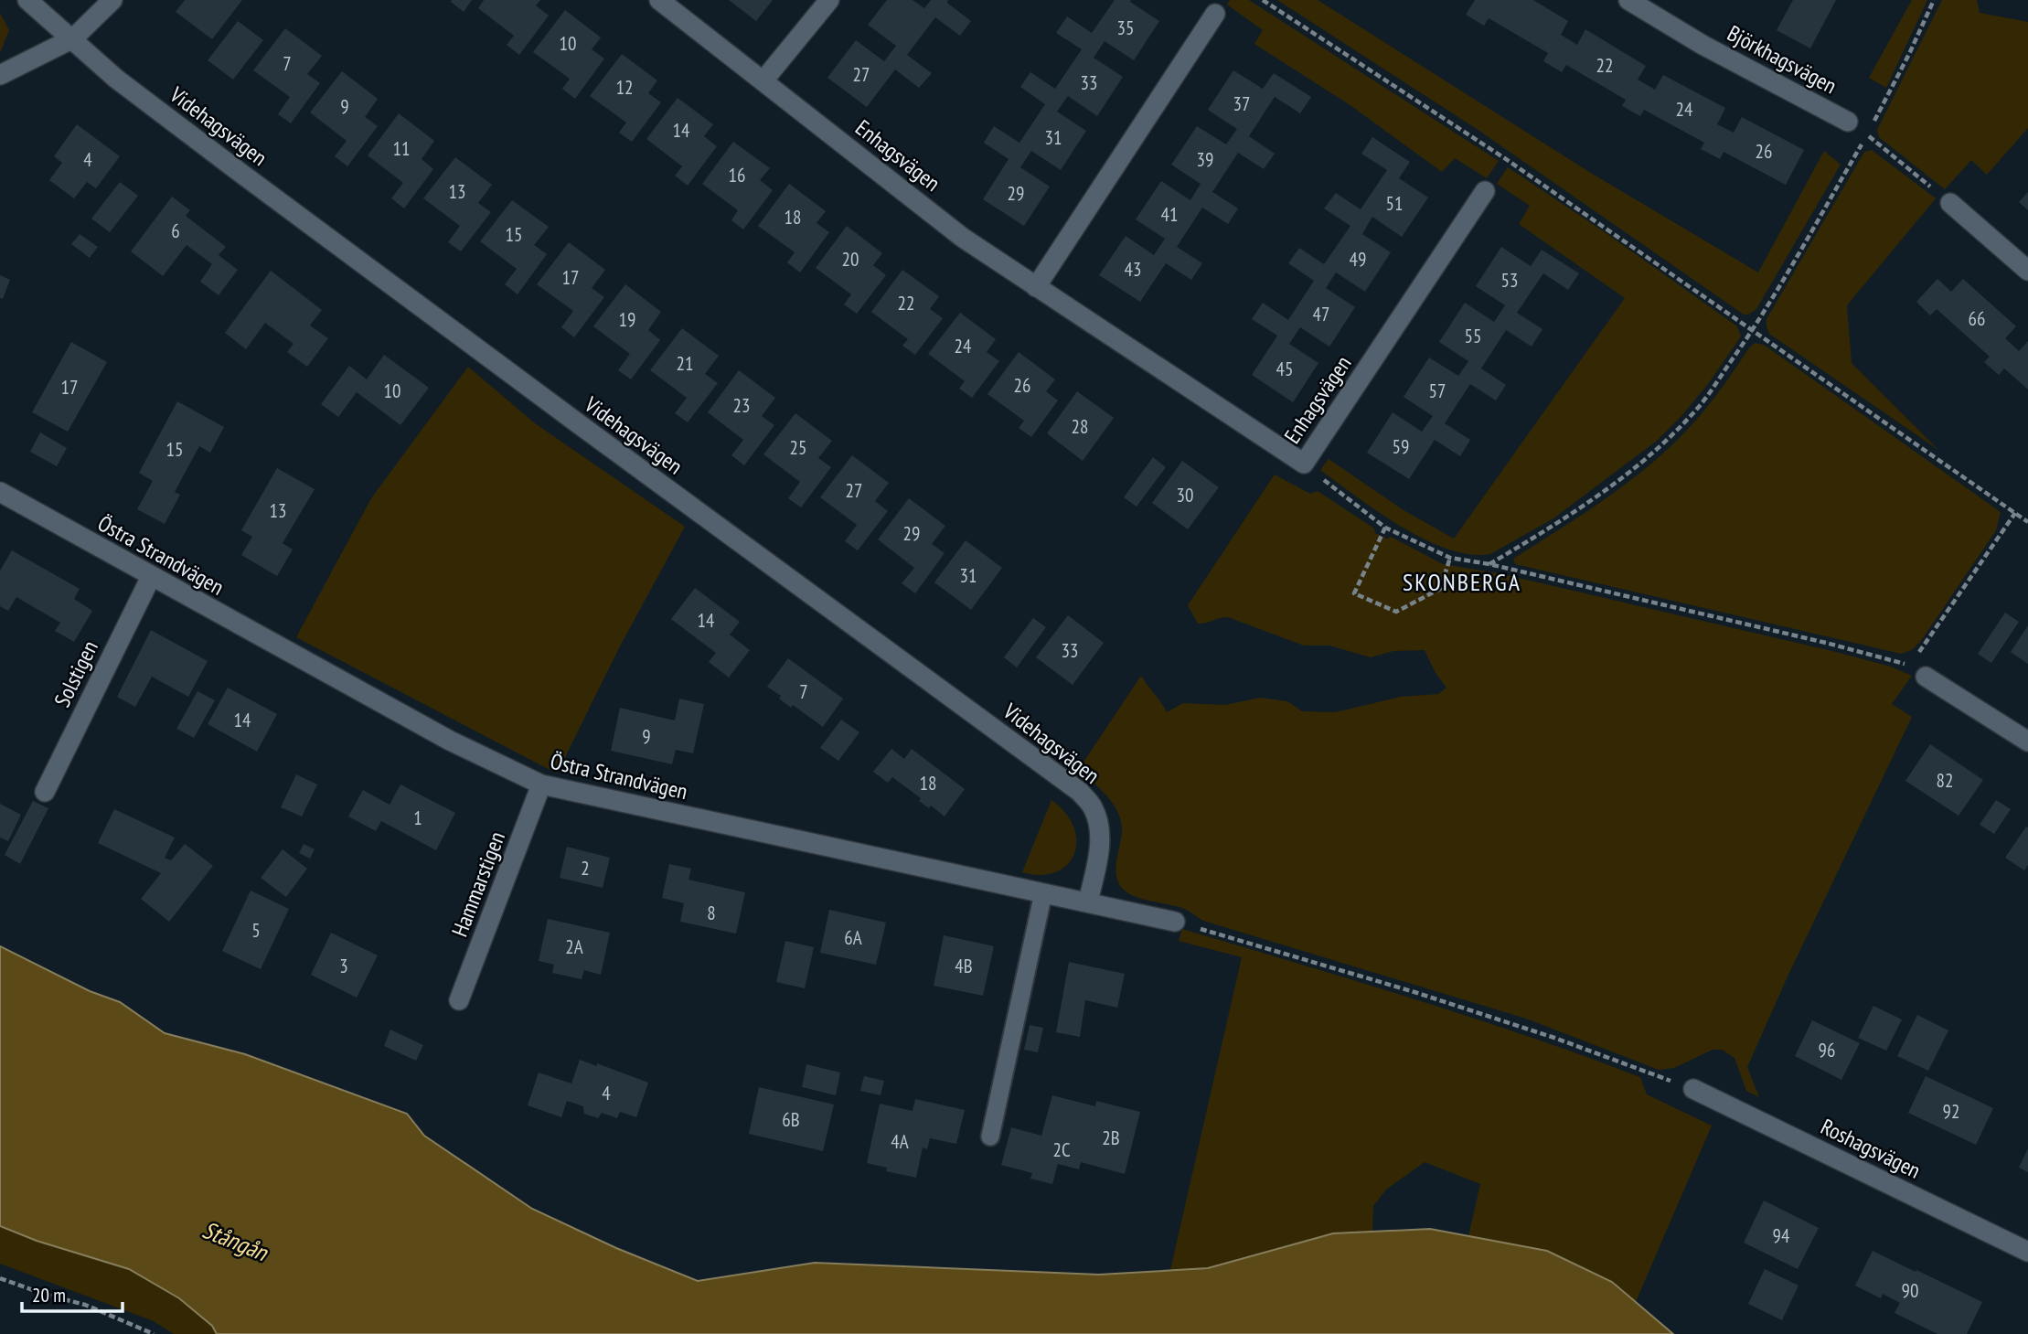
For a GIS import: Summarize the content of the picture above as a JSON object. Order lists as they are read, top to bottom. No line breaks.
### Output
{"streets":{"street":["Björkhagsvägen","Videhagsvägen","Enhagsvägen","Östra Strandvägen","Solstigen","Hammarstigen","Roshagsvägen"]},"crossings":[["Videhagsvägen","Östra Strandvägen"],["Östra Strandvägen","Solstigen"],["Östra Strandvägen","Hammarstigen"]],"districts":["SKONBERGA"],"water":["Stångån"],"house_numbers":["35","10","7","22","27","33","12","37","9","24","14","31","11","26","4","39","16","13","29","51","41","18","6","15","20","49","43","17","53","22","47","66","19","55","24","21","45","26","17","10","57","23","28","59","25","15","27","30","13","29","31","14","33","7","14","9","82","18","1","2","8","5","6A","2A","3","4B","96","4","92","6B","2B","4A","2C","94","90"],"scale_bar":"20 m"}
